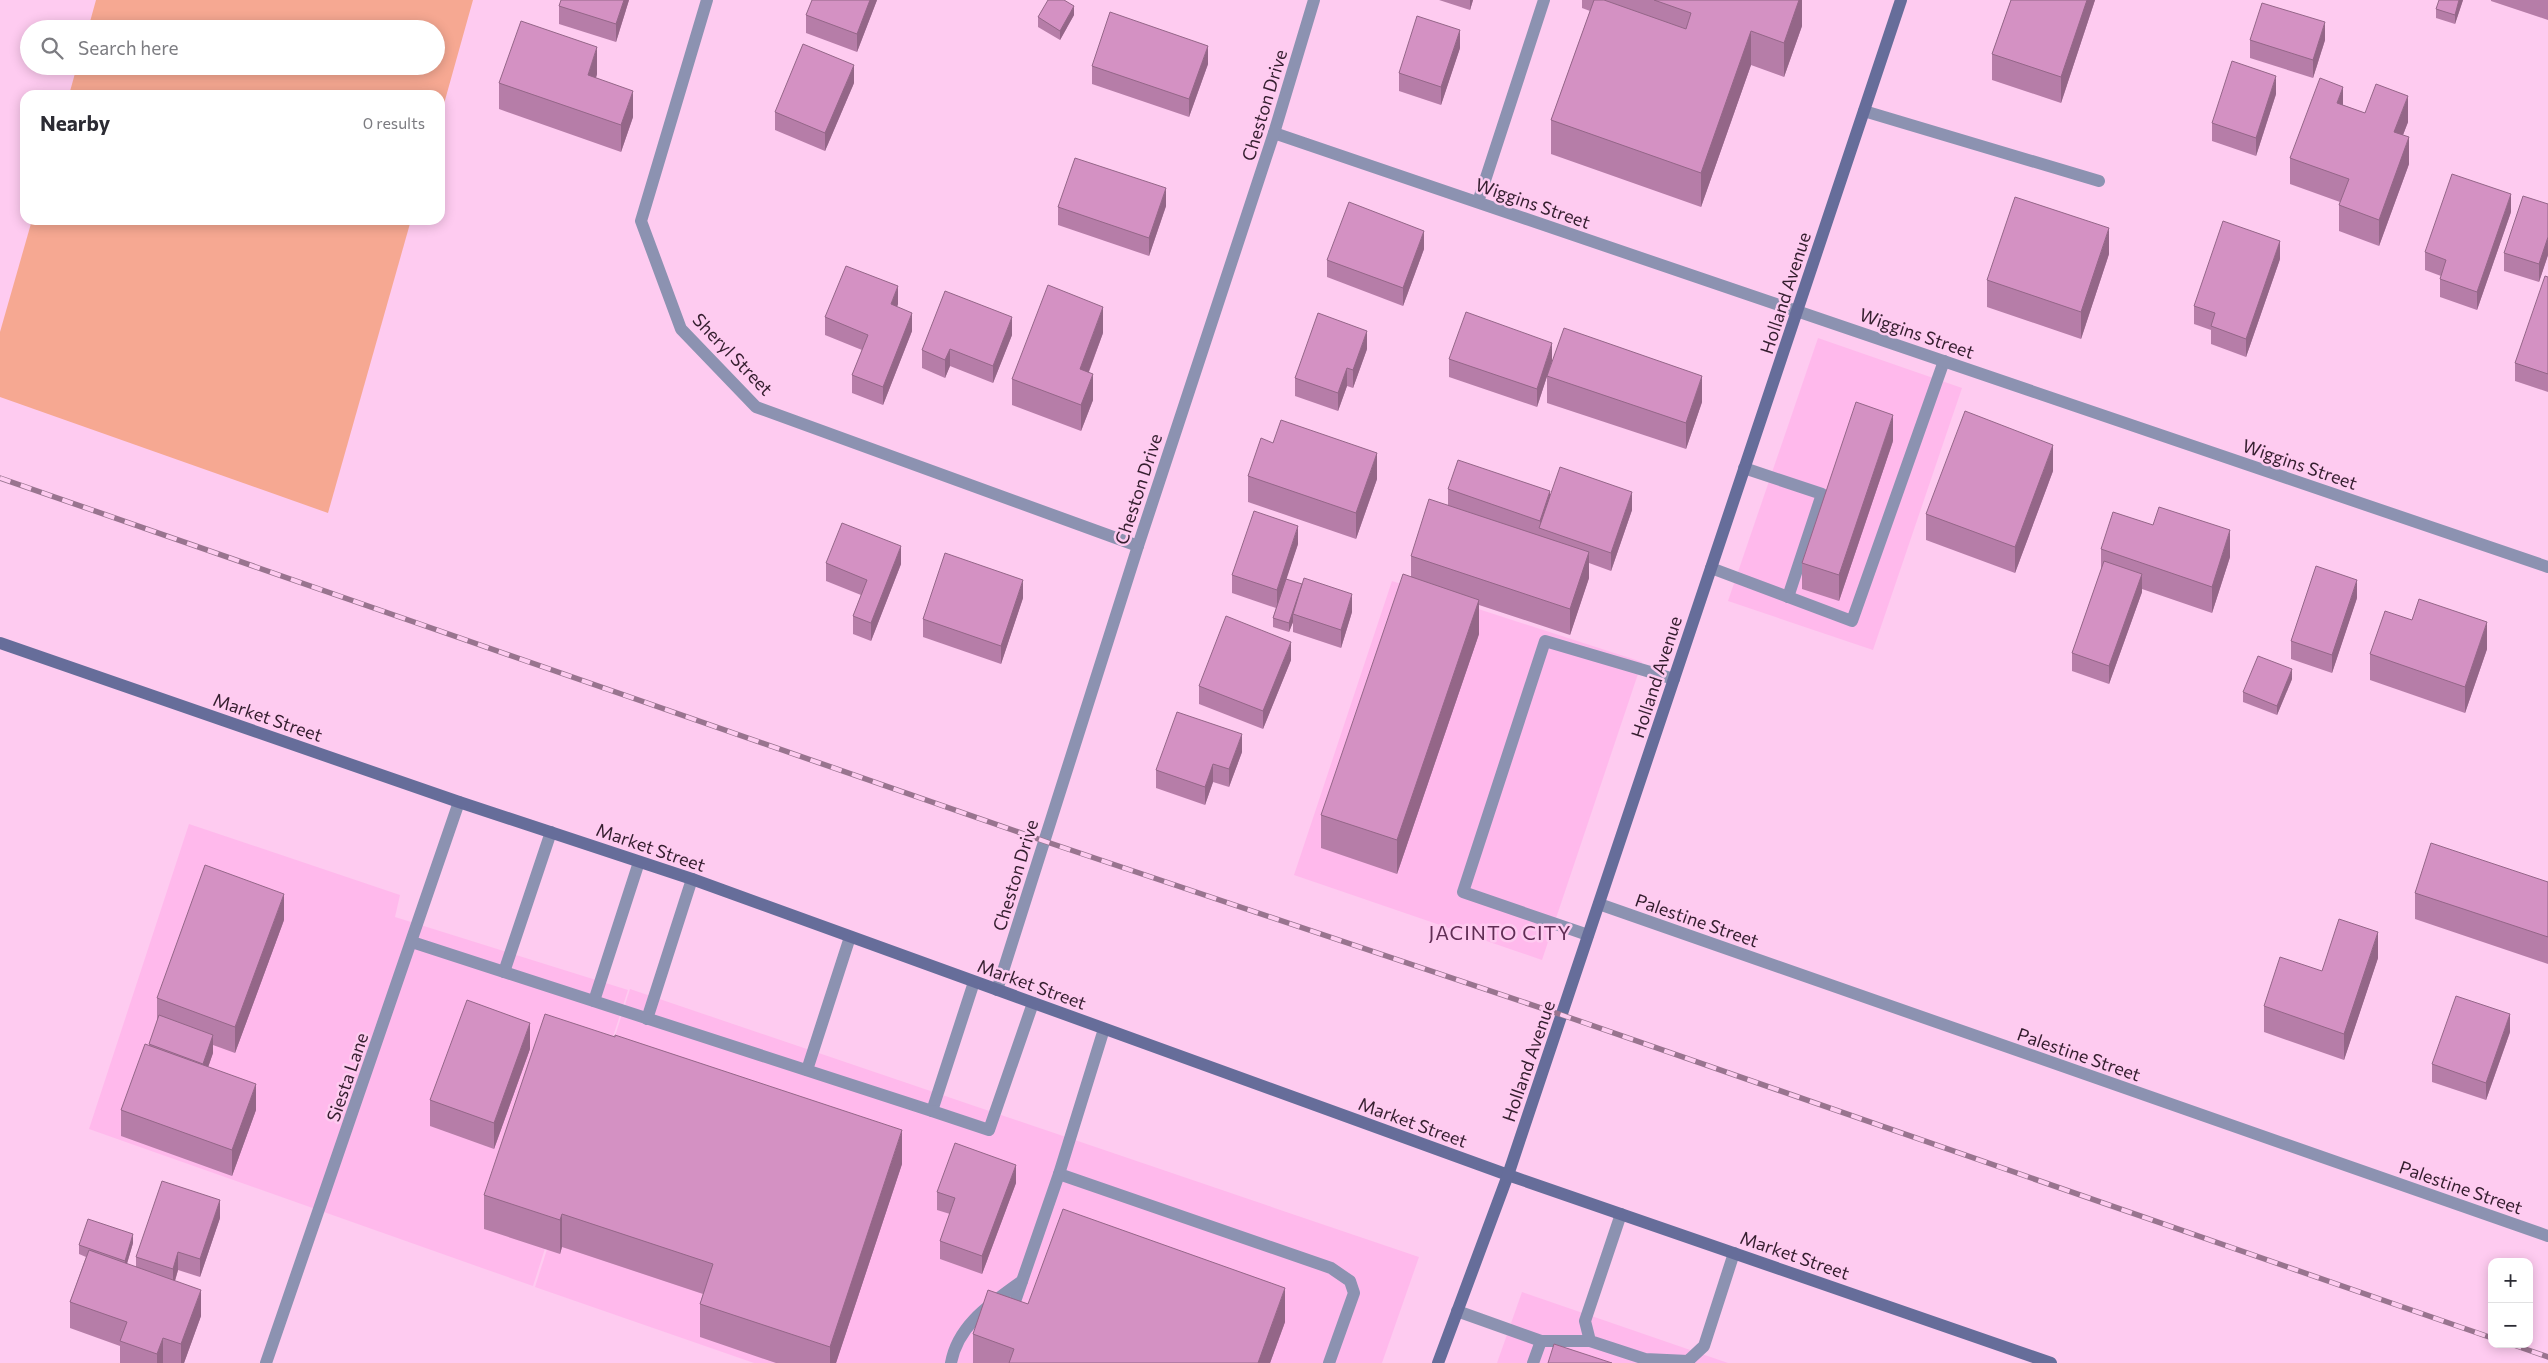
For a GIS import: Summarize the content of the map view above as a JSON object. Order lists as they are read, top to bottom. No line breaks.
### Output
{"streets":{"main road":["Holland Avenue","Market Street"],"street":["Cheston Drive","Wiggins Street","Sheryl Street","Palestine Street","Siesta Lane"]},"crossings":[["Cheston Drive","Wiggins Street"],["Cheston Drive","Sheryl Street"],["Cheston Drive","Market Street"],["Wiggins Street","Holland Avenue"],["Holland Avenue","Market Street"],["Holland Avenue","Palestine Street"],["Market Street","Siesta Lane"]],"districts":["JACINTO CITY"],"page":{"search":"Search here","heading":["Nearby","0 results"],"map_buttons":["+","−"]}}
